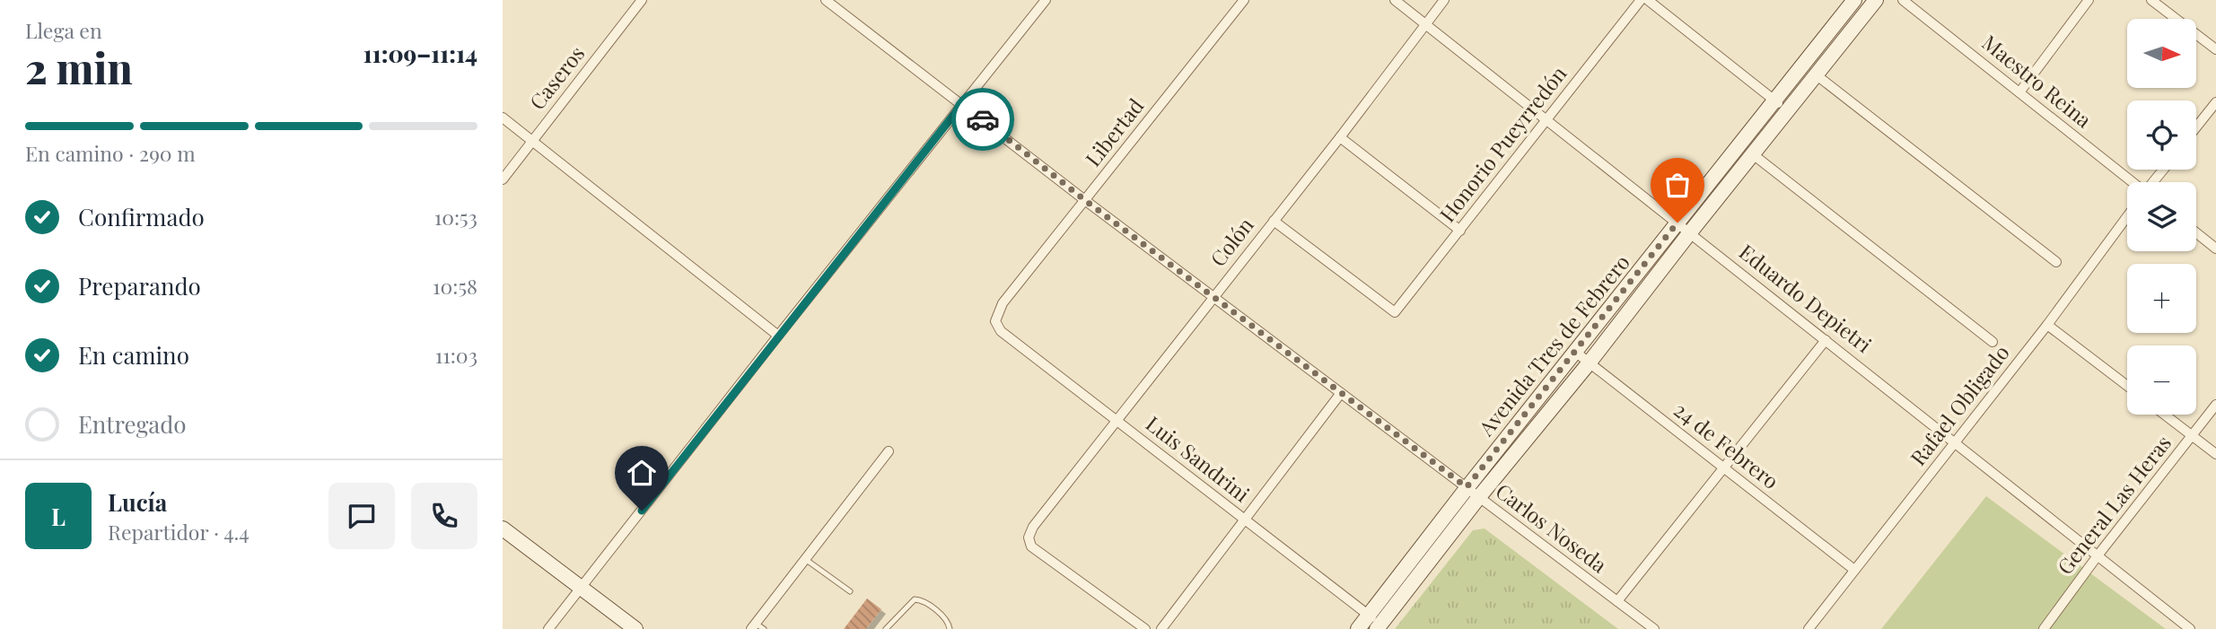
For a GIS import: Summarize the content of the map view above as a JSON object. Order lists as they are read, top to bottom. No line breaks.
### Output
{"streets":{"main road":["Avenida Tres de Febrero"],"street":["Caseros","Maestro Reina","Libertad","Honorio Pueyrredón","Colón","Eduardo Depietri","Rafael Obligado","24 de Febrero","Luis Sandrini","General Las Heras","Carlos Noseda"]},"crossings":[["Libertad","Luis Sandrini"],["Libertad","Carlos Noseda"],["Honorio Pueyrredón","Colón"],["Honorio Pueyrredón","Eduardo Depietri"],["Colón","Eduardo Depietri"],["Colón","Luis Sandrini"],["Colón","Carlos Noseda"],["Eduardo Depietri","Avenida Tres de Febrero"],["Eduardo Depietri","Rafael Obligado"],["Eduardo Depietri","General Las Heras"],["Avenida Tres de Febrero","24 de Febrero"],["Avenida Tres de Febrero","Luis Sandrini"],["Avenida Tres de Febrero","Carlos Noseda"],["Rafael Obligado","24 de Febrero"]],"north":"right","page":{"heading":["2 min","Llega en","11:09–11:14"],"panel":["Lucía","Repartidor · 4.4"],"map_buttons":["+","−"],"bar":"En camino · 290 m","list":[["Confirmado","10:53"],["Preparando","10:58"],["En camino","11:03"],"Entregado"],"round":"L"}}
